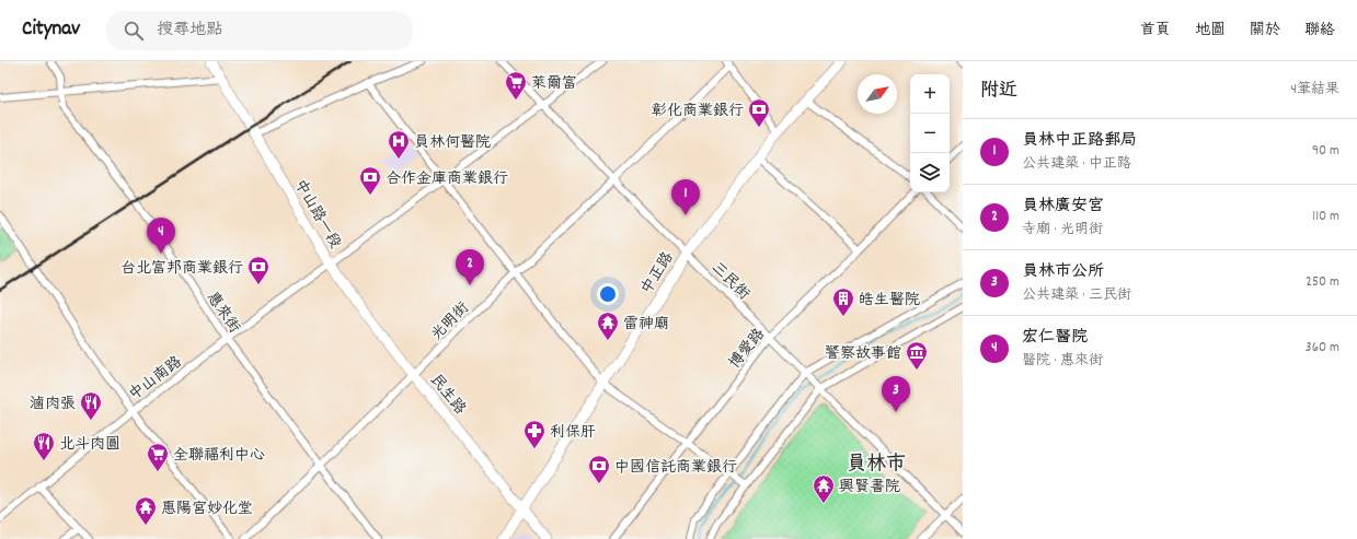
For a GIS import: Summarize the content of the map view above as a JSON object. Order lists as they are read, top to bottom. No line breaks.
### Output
{"streets":{"street":["中山路一段","中正路","三民街","惠來街","光明街","博愛路","中山南路","民生路"]},"crossings":[["中山路一段","三民街"],["中山路一段","中山南路"],["中山路一段","民生路"],["中正路","三民街"],["中正路","民生路"],["三民街","光明街"],["三民街","博愛路"],["惠來街","光明街"],["惠來街","中山南路"],["光明街","民生路"],["中山南路","民生路"]],"districts":["員林市"],"places":{"supermarket":["萊爾富","全聯福利中心"],"bank":["彰化商業銀行","合作金庫商業銀行","台北富邦商業銀行","中國信託商業銀行"],"hospital":["員林何醫院"],"building":["皓生醫院"],"temple":["雷神廟","興賢書院","惠陽宮妙化堂"],"museum":["警察故事館"],"restaurant":["滷肉張","北斗肉圓"],"pharmacy":["利保肝"]},"north":"top right","page":{"header":"Citynav","search":"搜尋地點","nav":["首頁","地圖","關於","聯絡"],"heading":["附近","4筆結果"],"map_buttons":["+","−"],"list":[{"mark":"1","name":"員林中正路郵局","note":"公共建築 · 中正路","value":"90 m"},{"mark":"2","name":"員林廣安宮","note":"寺廟 · 光明街","value":"110 m"},{"mark":"3","name":"員林市公所","note":"公共建築 · 三民街","value":"250 m"},{"mark":"4","name":"宏仁醫院","note":"醫院 · 惠來街","value":"360 m"}],"pins":["1","4","2","3"]}}
